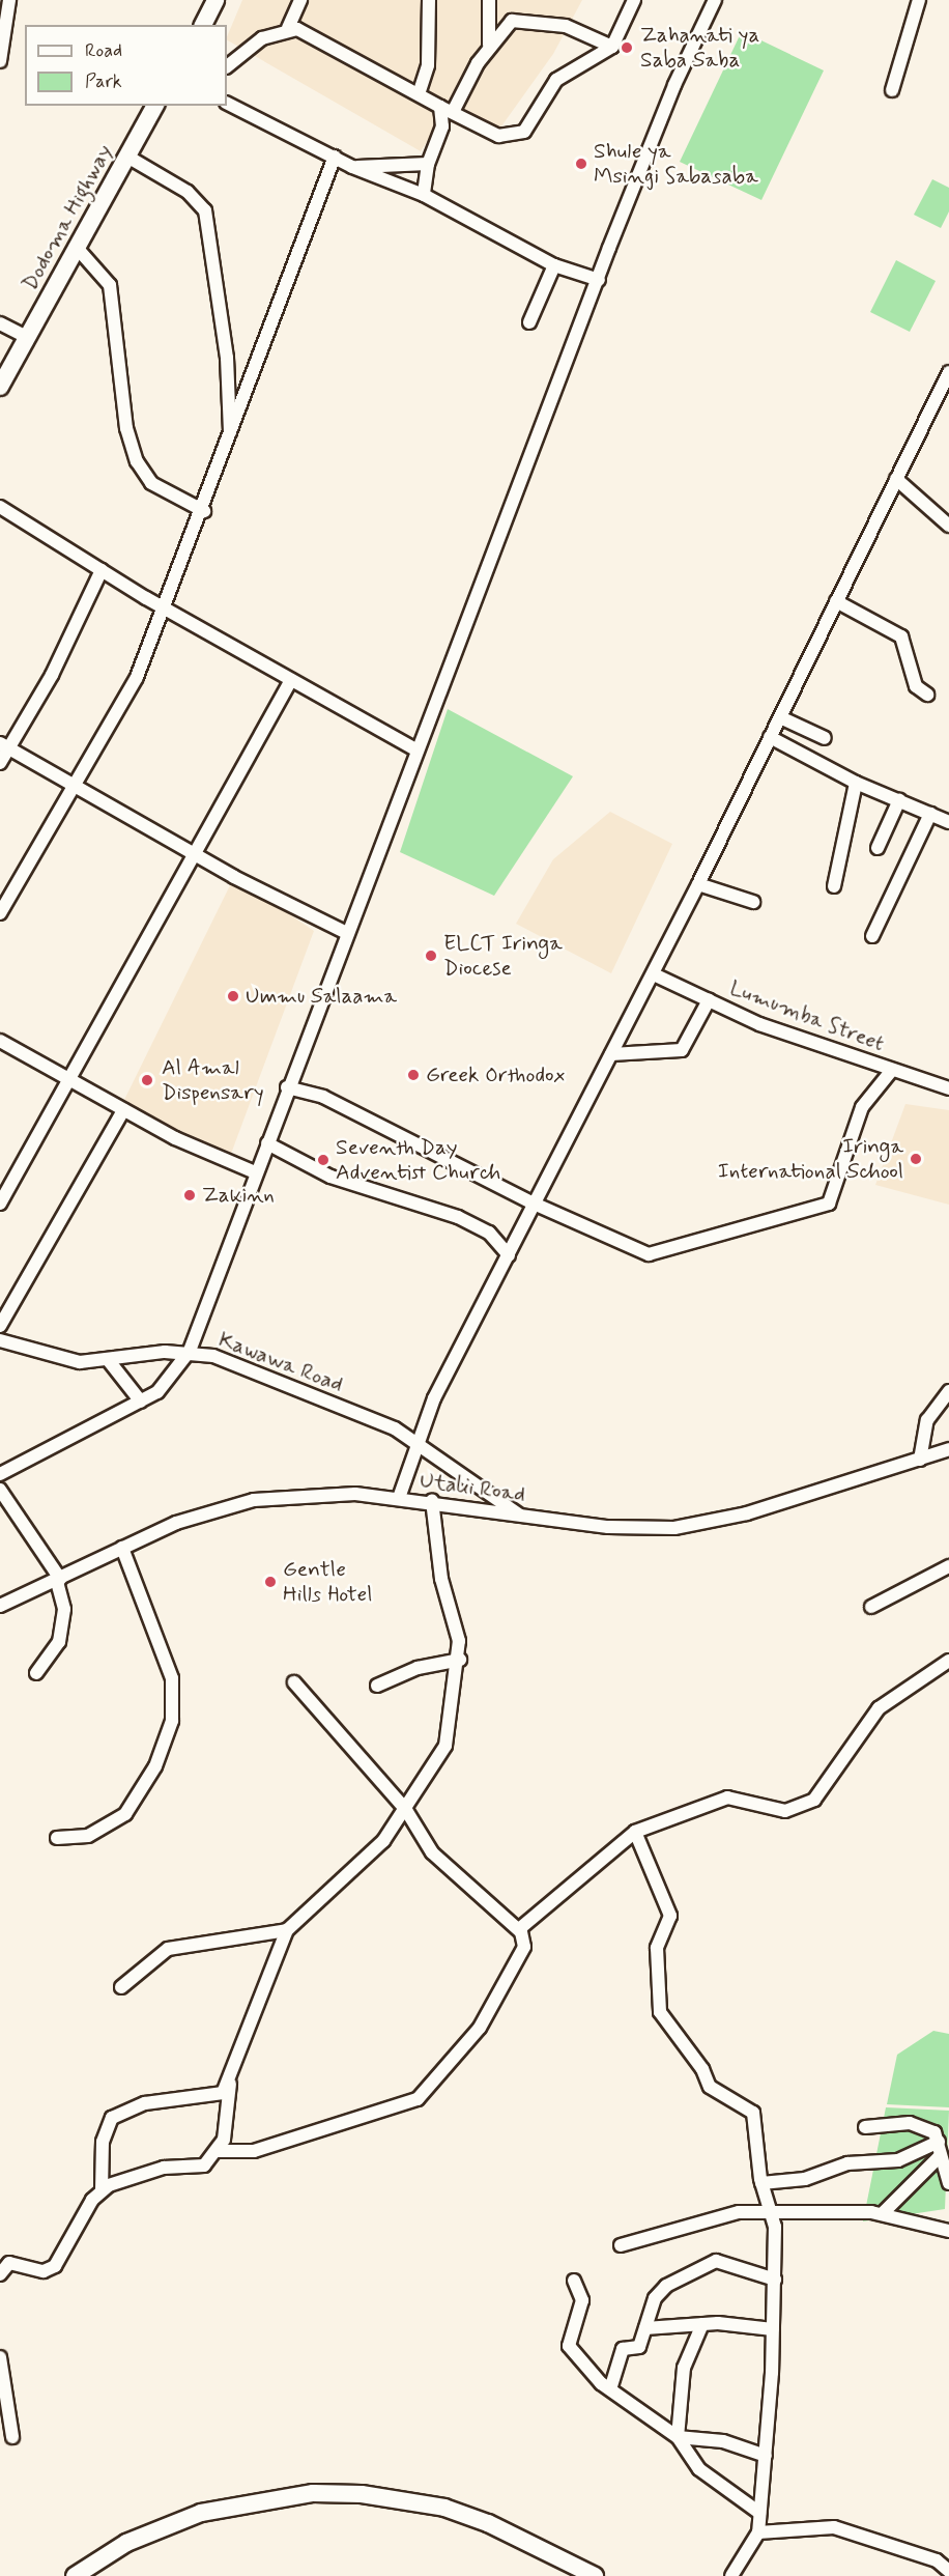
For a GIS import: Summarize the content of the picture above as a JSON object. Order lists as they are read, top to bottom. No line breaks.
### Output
{"streets":{"highway":["Dodoma Highway"],"street":["Lumumba Street","Kawawa Road","Utalii Road"]},"crossings":[["Kawawa Road","Utalii Road"]],"places":["Zahanati ya Saba Saba","Shule ya Msingi Sabasaba","ELCT Iringa Diocese","Ummu Salaama","Greek Orthodox","Al Amal Dispensary","Iringa International School","Seventh Day Adventist Church","Zakinn","Gentle Hills Hotel"],"legend":["Road","Park"]}
